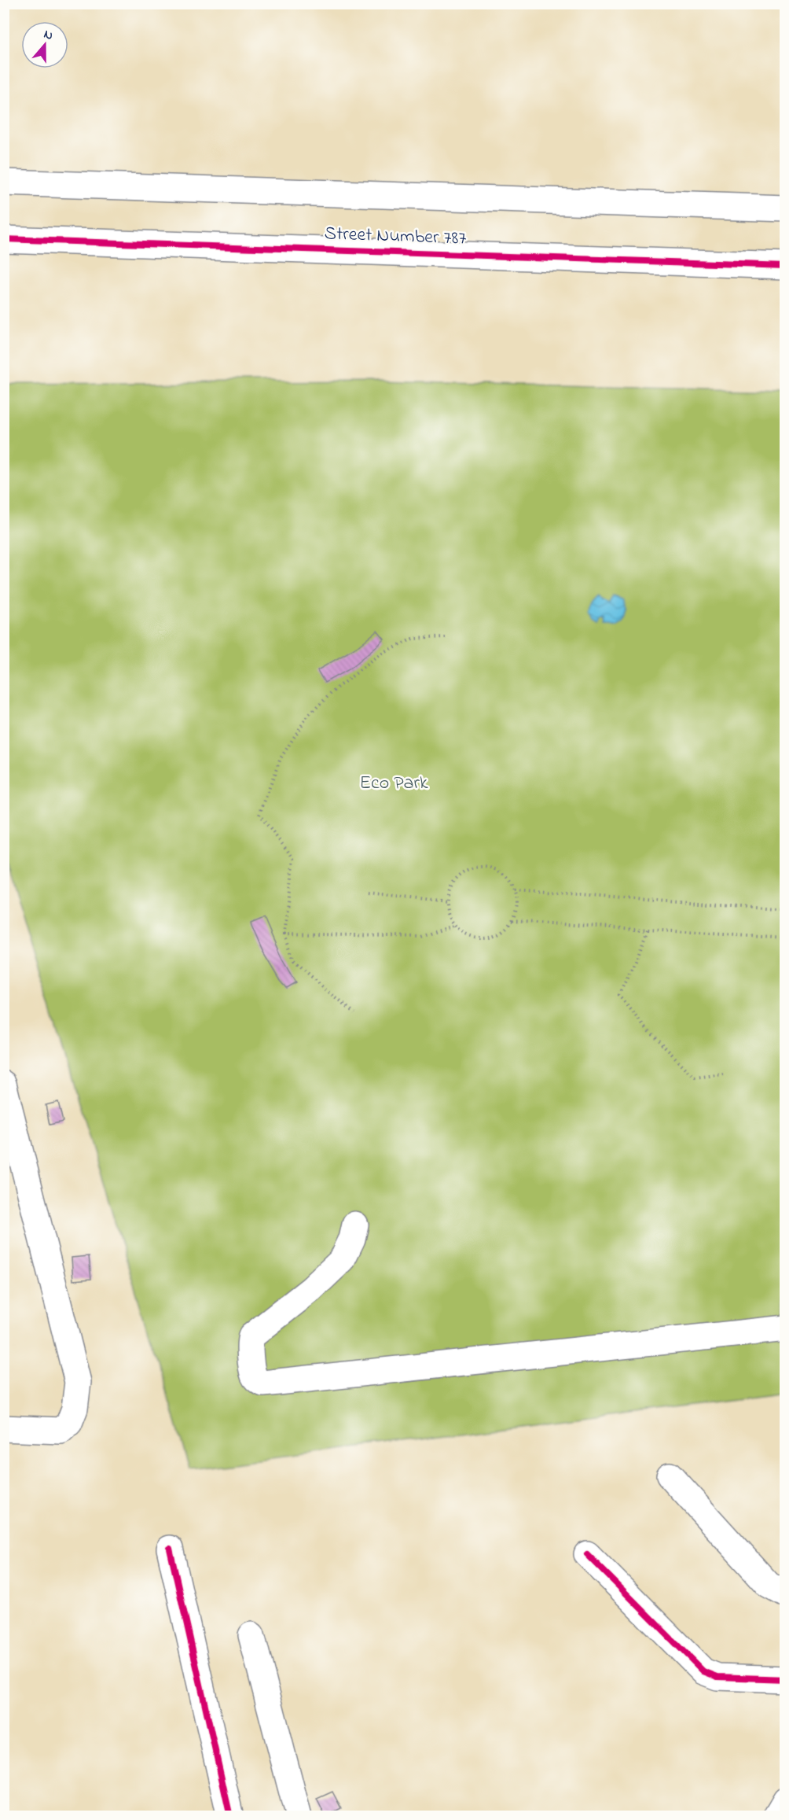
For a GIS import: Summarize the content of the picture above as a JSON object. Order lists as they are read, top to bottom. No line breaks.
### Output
{"streets":{"street":["Street Number 787"]},"parks":["Eco Park"],"north":"top"}
